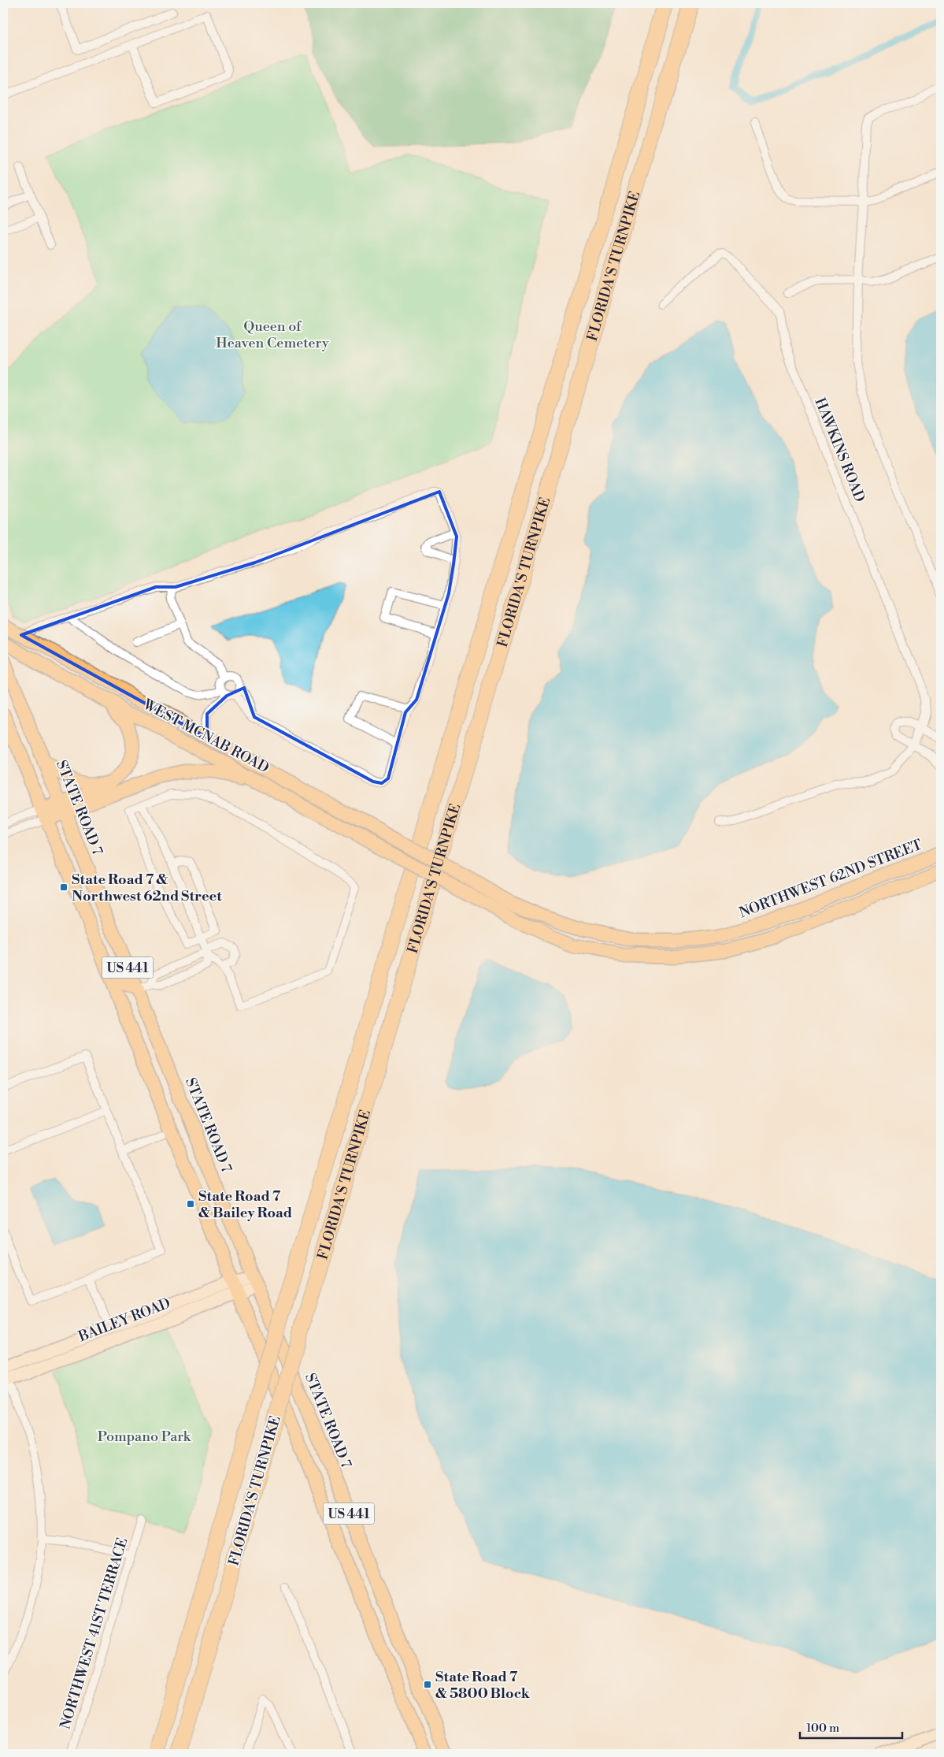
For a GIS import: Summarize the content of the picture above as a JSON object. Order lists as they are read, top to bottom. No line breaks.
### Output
{"streets":{"highway":["FLORIDA'S TURNPIKE"],"main road":["WEST MCNAB ROAD","STATE ROAD 7","NORTHWEST 62ND STREET","US 441"],"street":["HAWKINS ROAD","BAILEY ROAD","NORTHWEST 41ST TERRACE"]},"crossings":[["WEST MCNAB ROAD","NORTHWEST 62ND STREET"],["STATE ROAD 7","BAILEY ROAD"],["US 441","BAILEY ROAD"]],"parks":["Queen of Heaven Cemetery","Pompano Park"],"places":{"transit":["State Road 7 & Northwest 62nd Street","State Road 7 & Bailey Road","State Road 7 & 5800 Block"]},"scale_bar":"100 m"}
